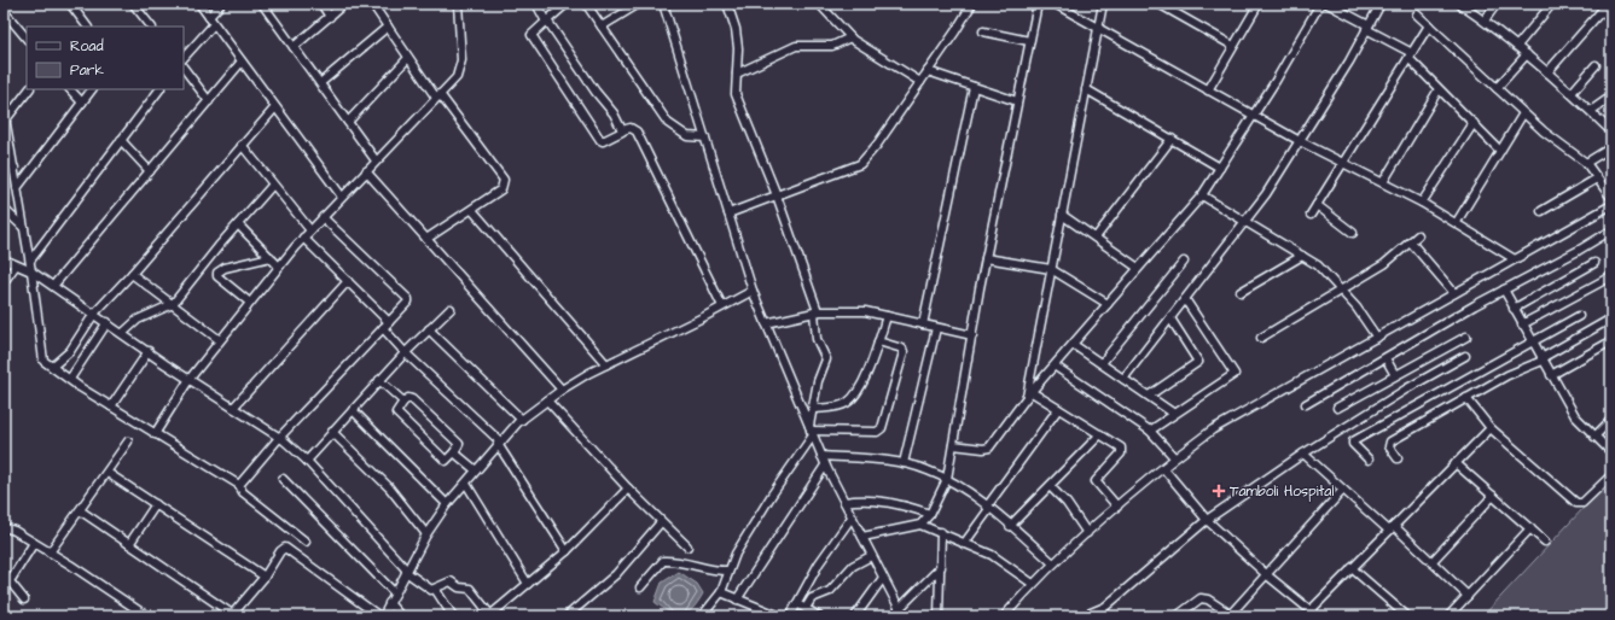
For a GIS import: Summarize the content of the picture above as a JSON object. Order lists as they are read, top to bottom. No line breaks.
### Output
{"places":{"health":["Tamboli Hospital"]},"legend":["Road","Park"]}
